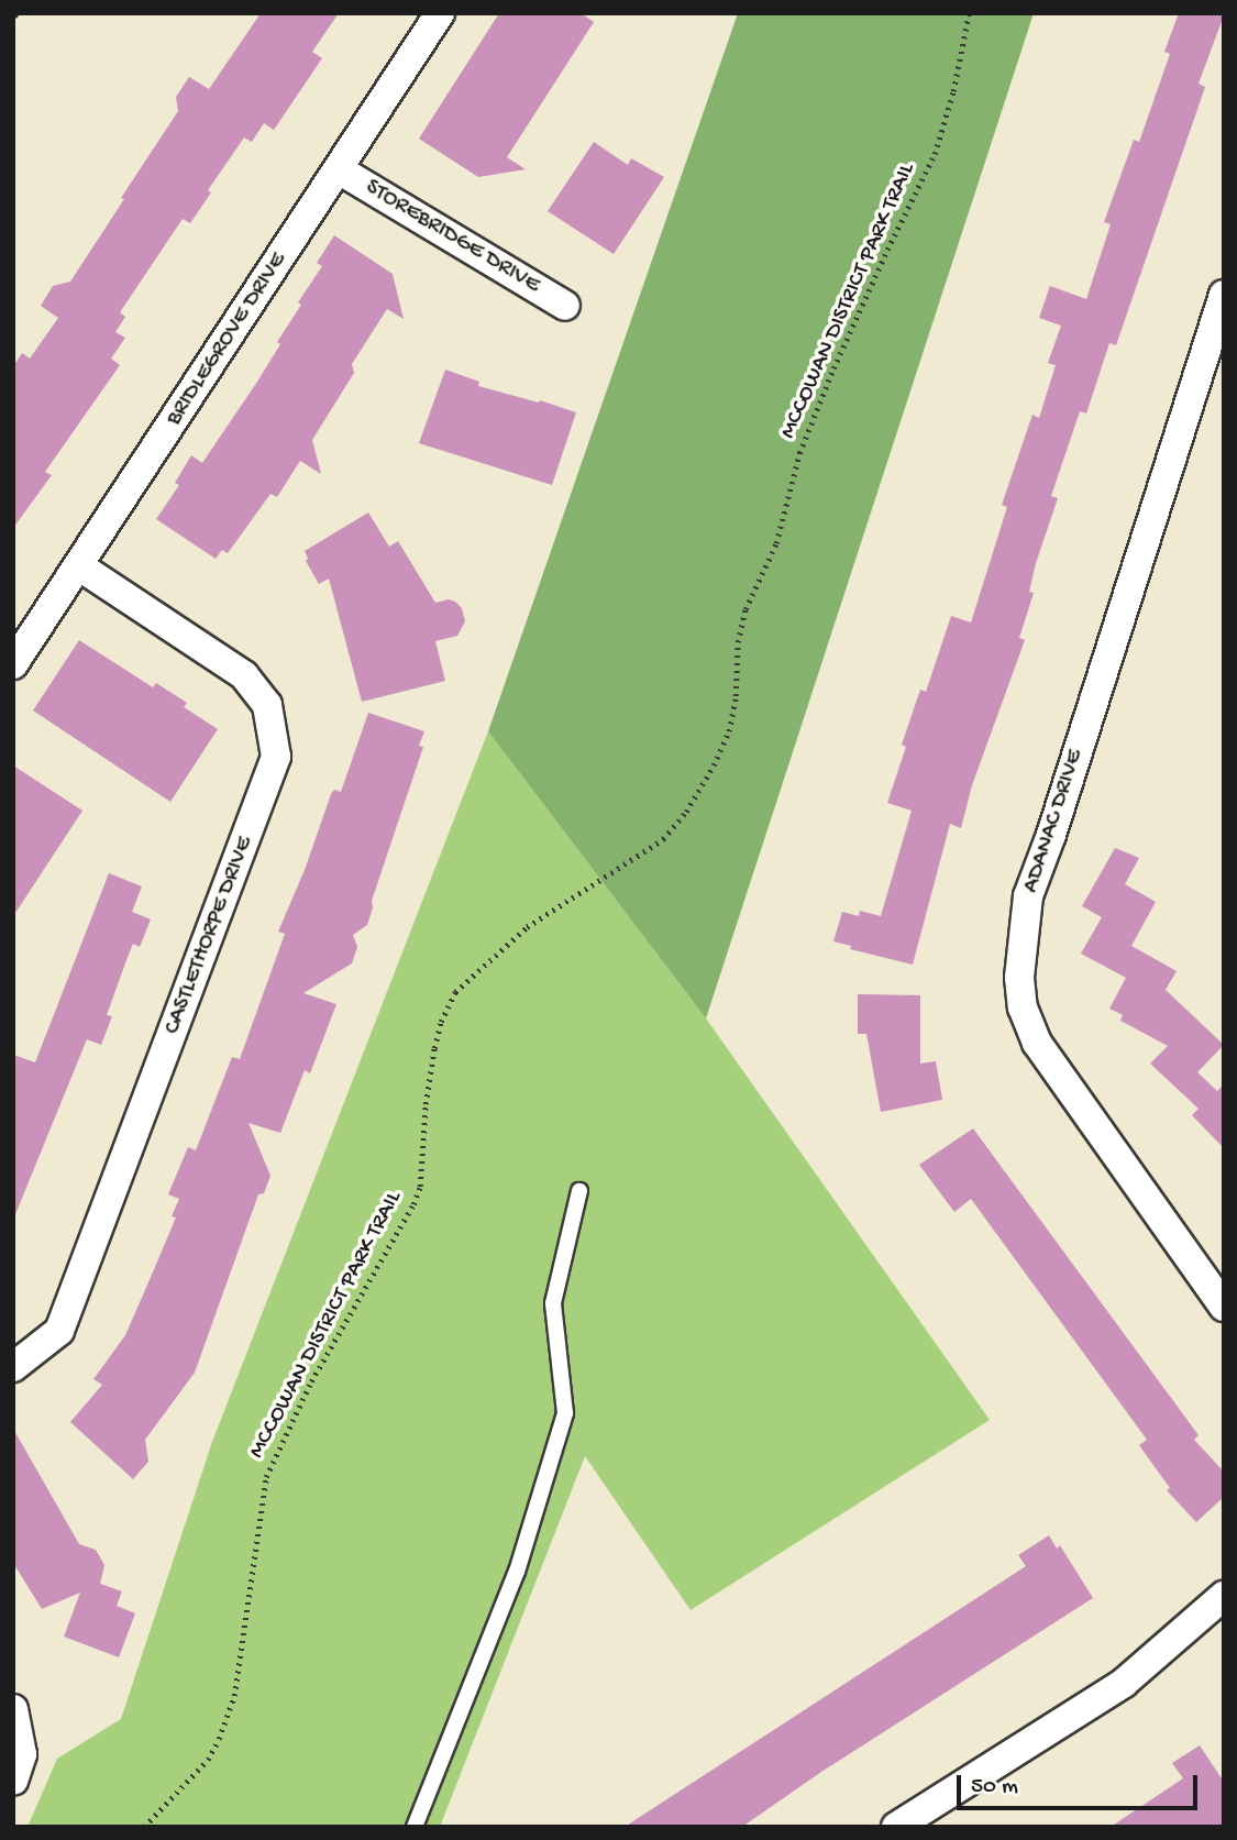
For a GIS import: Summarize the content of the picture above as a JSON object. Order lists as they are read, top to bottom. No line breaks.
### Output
{"streets":{"street":["STOREBRIDGE DRIVE","BRIDLEGROVE DRIVE","ADANAC DRIVE","CASTLETHORPE DRIVE"],"path":["MCCOWAN DISTRICT PARK TRAIL"]},"crossings":[["STOREBRIDGE DRIVE","BRIDLEGROVE DRIVE"],["BRIDLEGROVE DRIVE","CASTLETHORPE DRIVE"]],"scale_bar":"50 m"}
